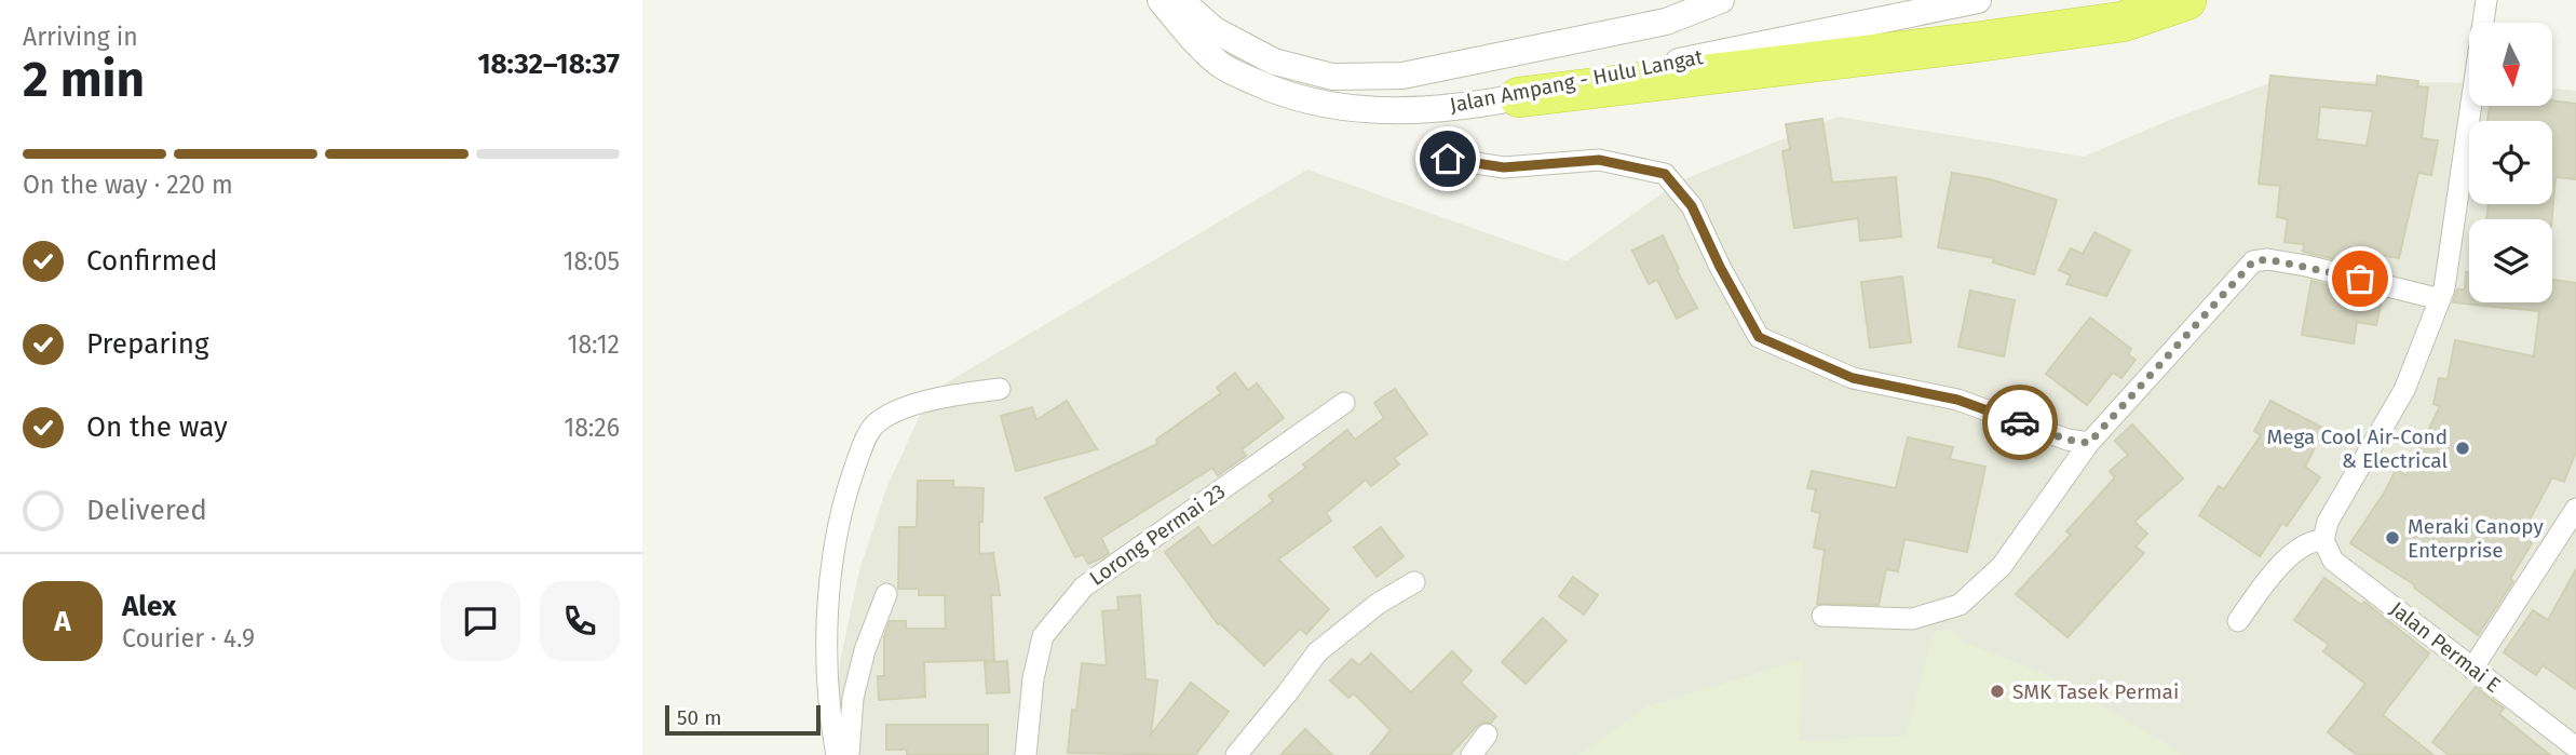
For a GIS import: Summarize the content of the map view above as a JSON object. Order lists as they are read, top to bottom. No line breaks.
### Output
{"streets":{"street":["Jalan Ampang - Hulu Langat","Lorong Permai 23","Jalan Permai E"]},"places":["Mega Cool Air-Cond & Electrical","Meraki Canopy Enterprise","SMK Tasek Permai"],"scale_bar":"50 m","north":"bottom","page":{"heading":["2 min","Arriving in","18:32–18:37"],"panel":["Alex","Courier · 4.9"],"bar":"On the way · 220 m","list":[["Confirmed","18:05"],["Preparing","18:12"],["On the way","18:26"],"Delivered"],"round":"A","scale":"50 m"}}
